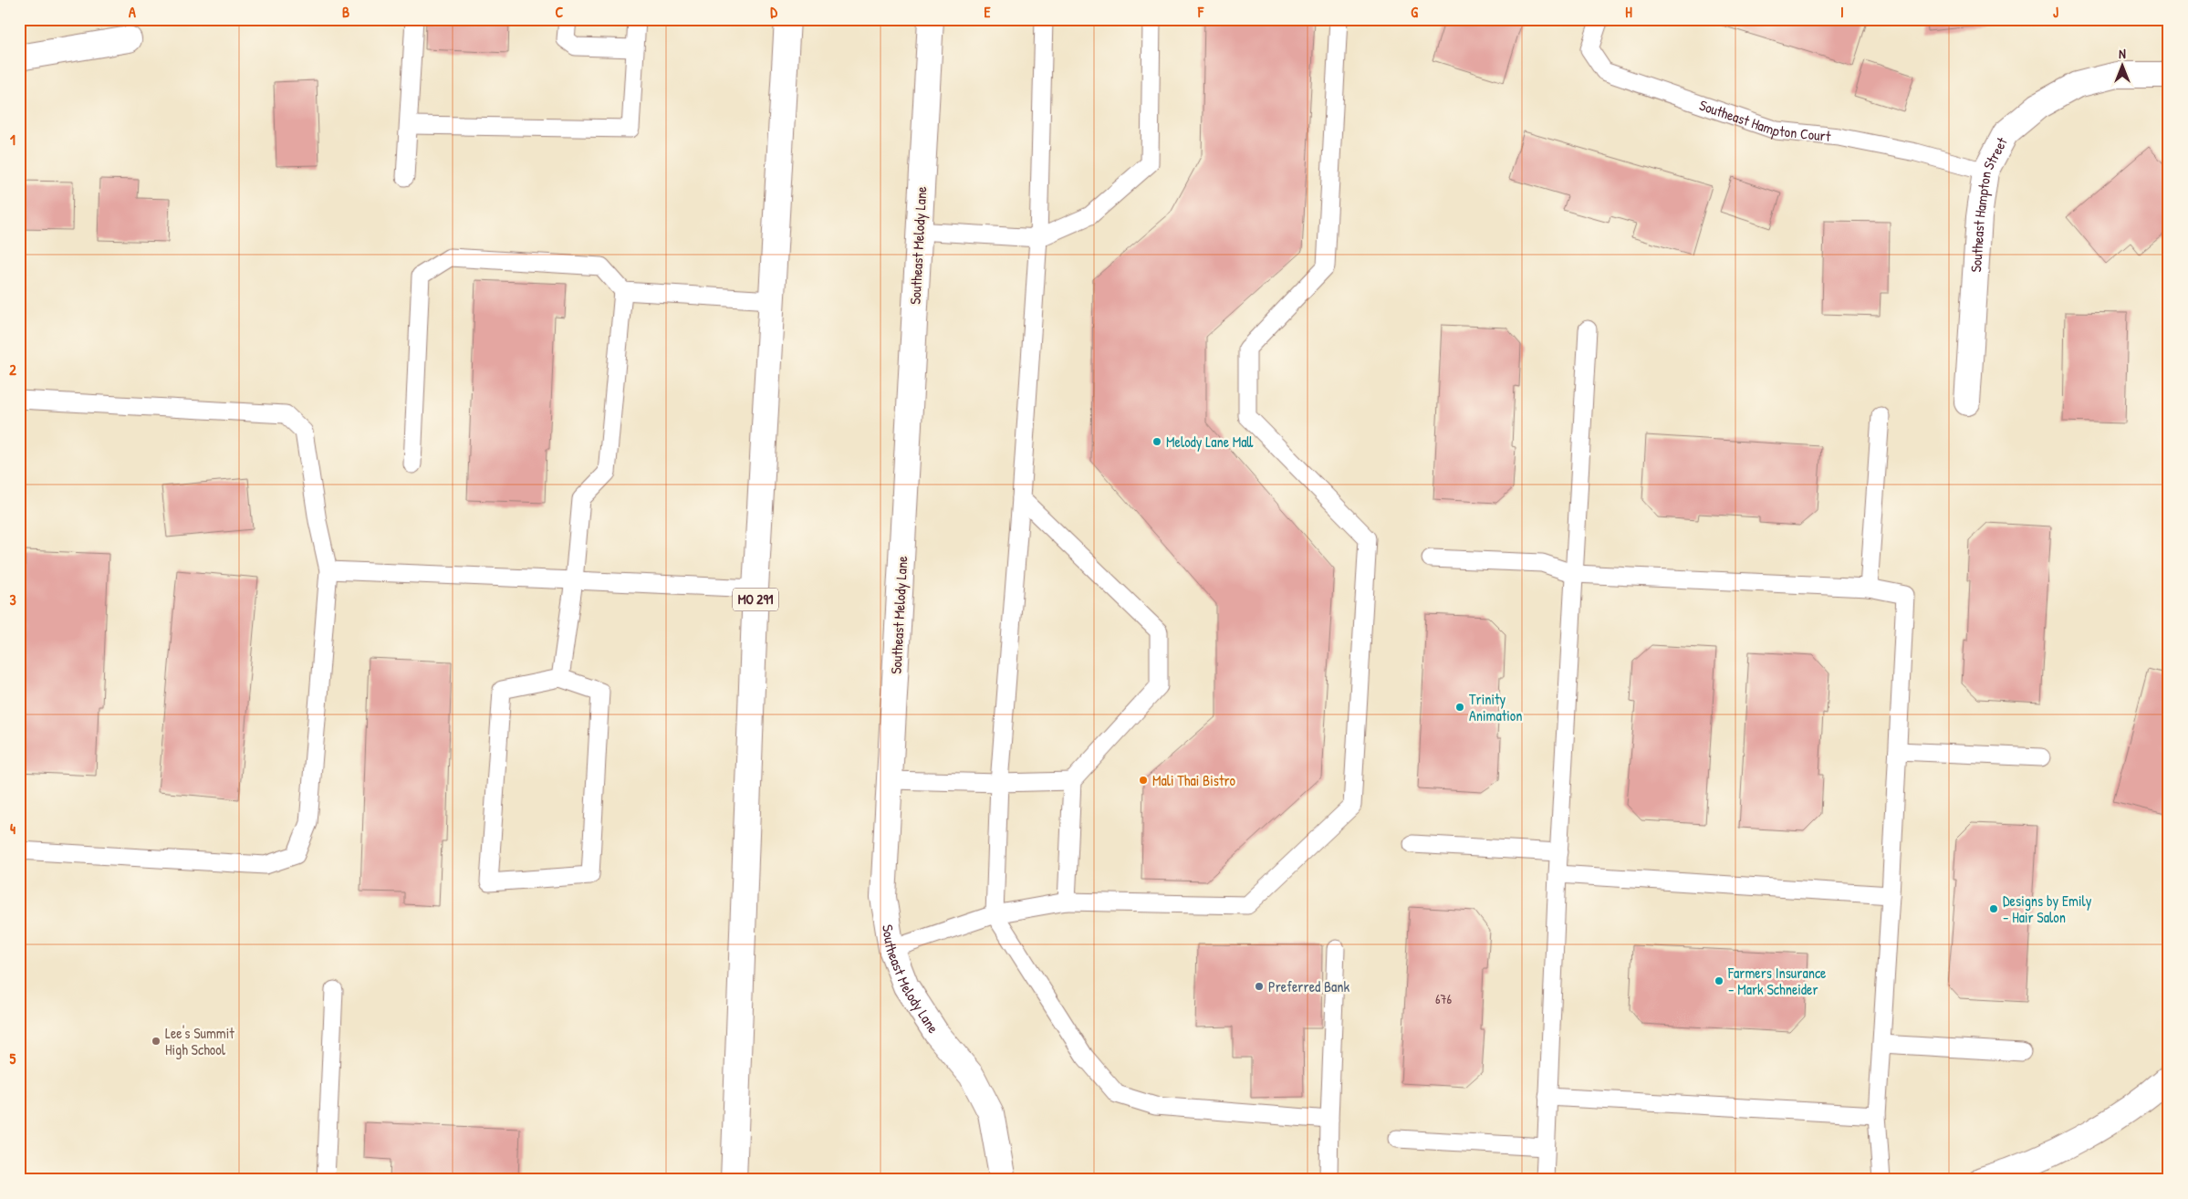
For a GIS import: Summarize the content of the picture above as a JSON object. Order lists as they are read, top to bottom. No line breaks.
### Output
{"streets":{"street":["Southeast Hampton Street","Southeast Melody Lane","MO 291"],"lane":["Southeast Hampton Court"]},"crossings":[["Southeast Hampton Court","Southeast Hampton Street"]],"places":["Melody Lane Mall","Trinity Animation","Mali Thai Bistro","Designs by Emily - Hair Salon","Farmers Insurance - Mark Schneider","Preferred Bank","Lee's Summit High School"],"house_numbers":["676"],"north":"top","grid":{"columns":["A","B","C","D","E","F","G","H","I","J"],"rows":["1","2","3","4","5"]}}
